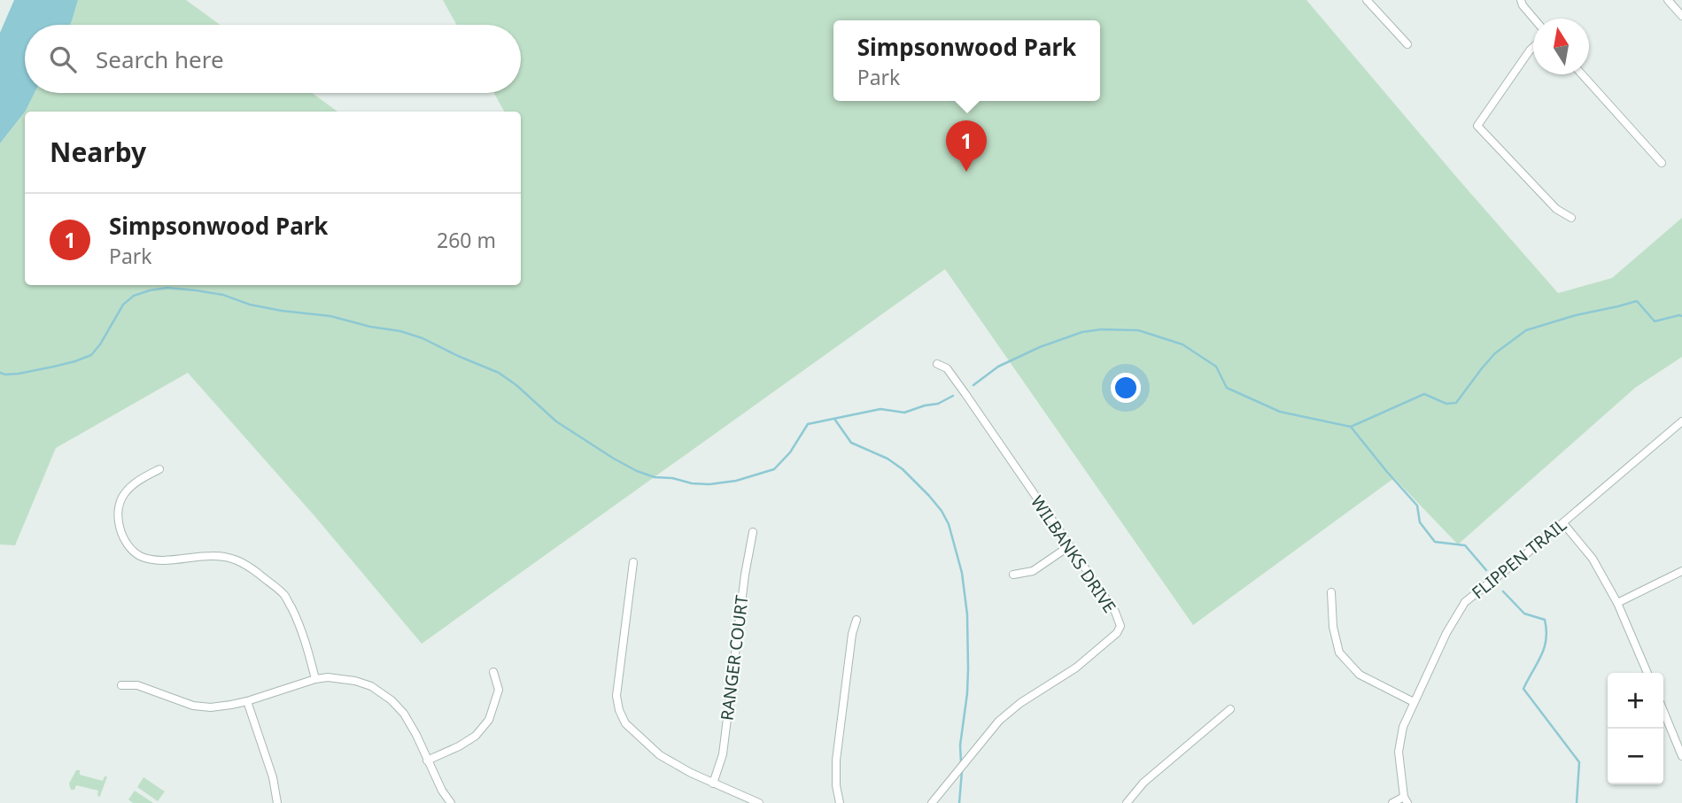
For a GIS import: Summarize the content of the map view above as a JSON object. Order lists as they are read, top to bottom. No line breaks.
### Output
{"streets":{"street":["WILBANKS DRIVE","FLIPPEN TRAIL","RANGER COURT"]},"north":"top","page":{"popup":["Simpsonwood Park","Park"],"search":"Search here","heading":"Nearby","pins":"1","list":[{"mark":"1","name":"Simpsonwood Park","note":"Park","value":"260 m"}],"map_buttons":["+","−"]}}
